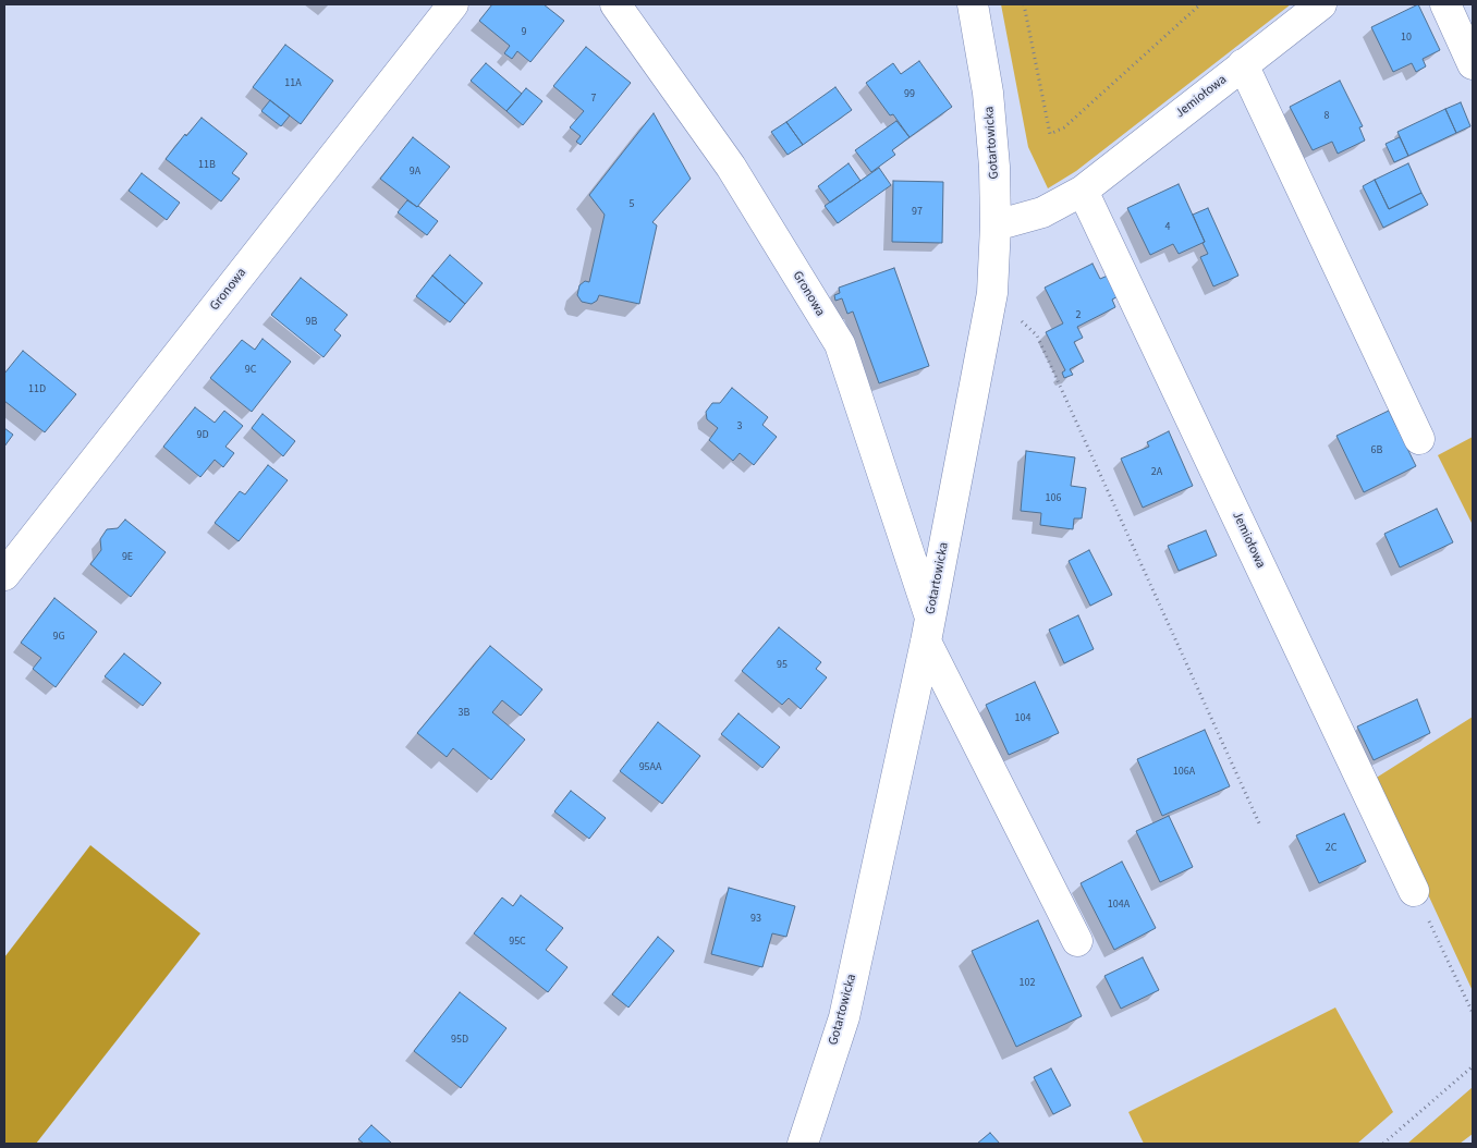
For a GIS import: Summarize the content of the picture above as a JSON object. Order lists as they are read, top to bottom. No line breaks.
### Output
{"streets":{"street":["Jemiołowa","Gotartowicka","Gronowa"]},"crossings":[["Jemiołowa","Gotartowicka"],["Gotartowicka","Gronowa"]],"house_numbers":["9","10","11A","99","7","8","11B","9A","5","97","4","2","9B","9C","11D","3","9D","6B","2A","106","9E","9G","95","3B","104","95AA","106A","2C","104A","93","95C","102","95D"]}
